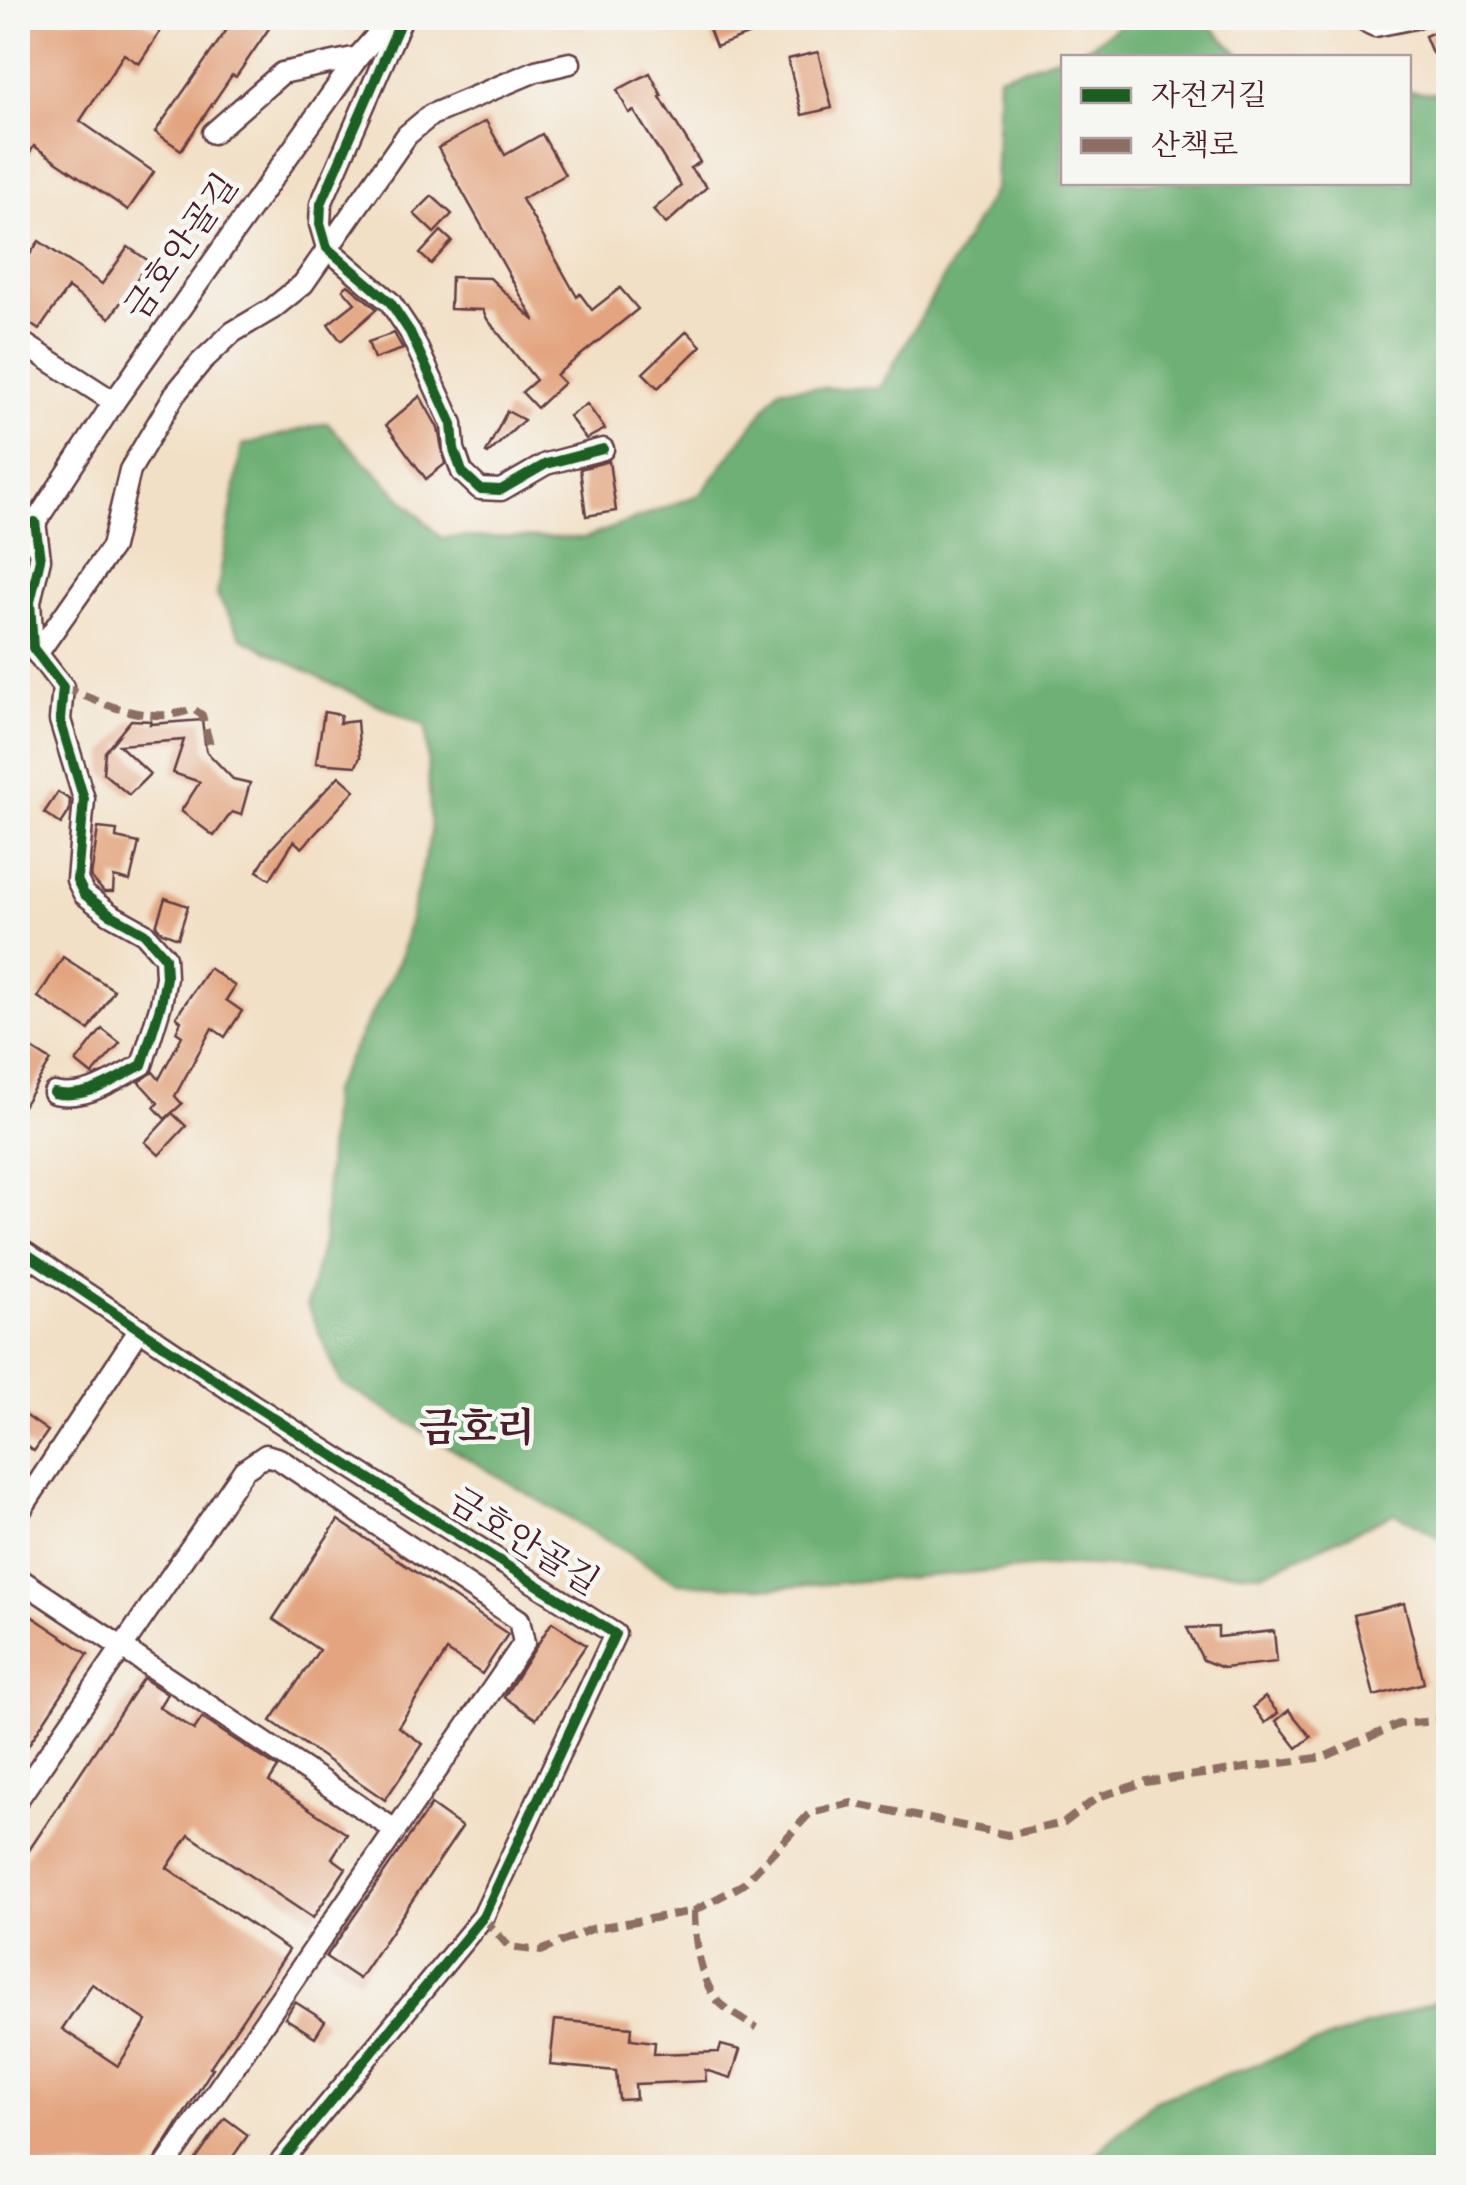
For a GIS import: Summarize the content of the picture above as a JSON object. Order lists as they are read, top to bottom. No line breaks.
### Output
{"streets":{"street":["금호안골길"]},"districts":["금호리"],"legend":["자전거길","산책로"]}
